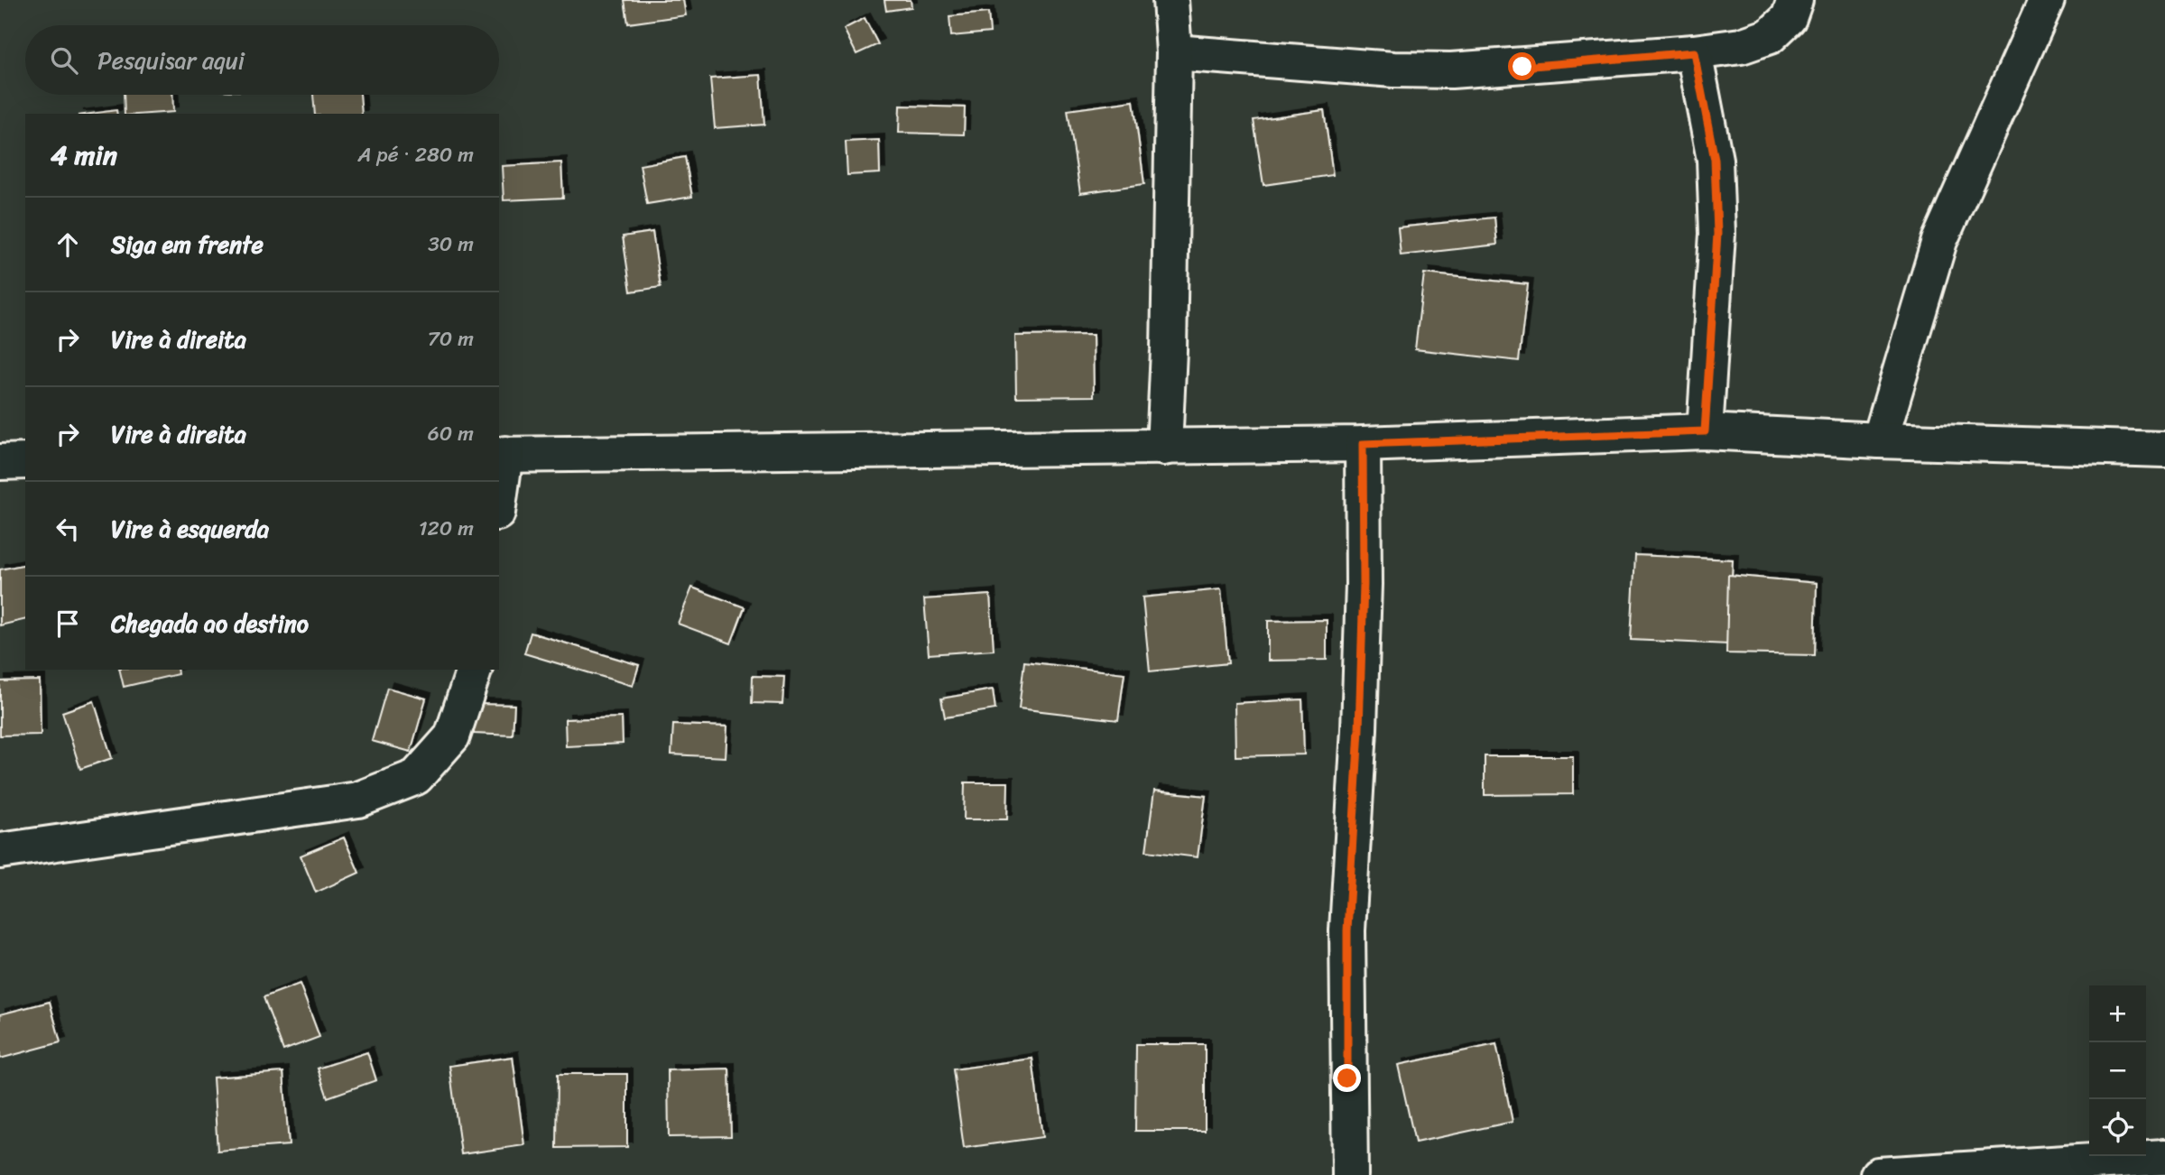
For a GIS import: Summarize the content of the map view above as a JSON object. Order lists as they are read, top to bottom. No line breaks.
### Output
{"page":{"search":"Pesquisar aqui","heading":["4 min","A pé · 280 m"],"list":[["Siga em frente","30 m"],["Vire à direita","70 m"],["Vire à direita","60 m"],["Vire à esquerda","120 m"],"Chegada ao destino"],"map_buttons":["+","−"]}}
